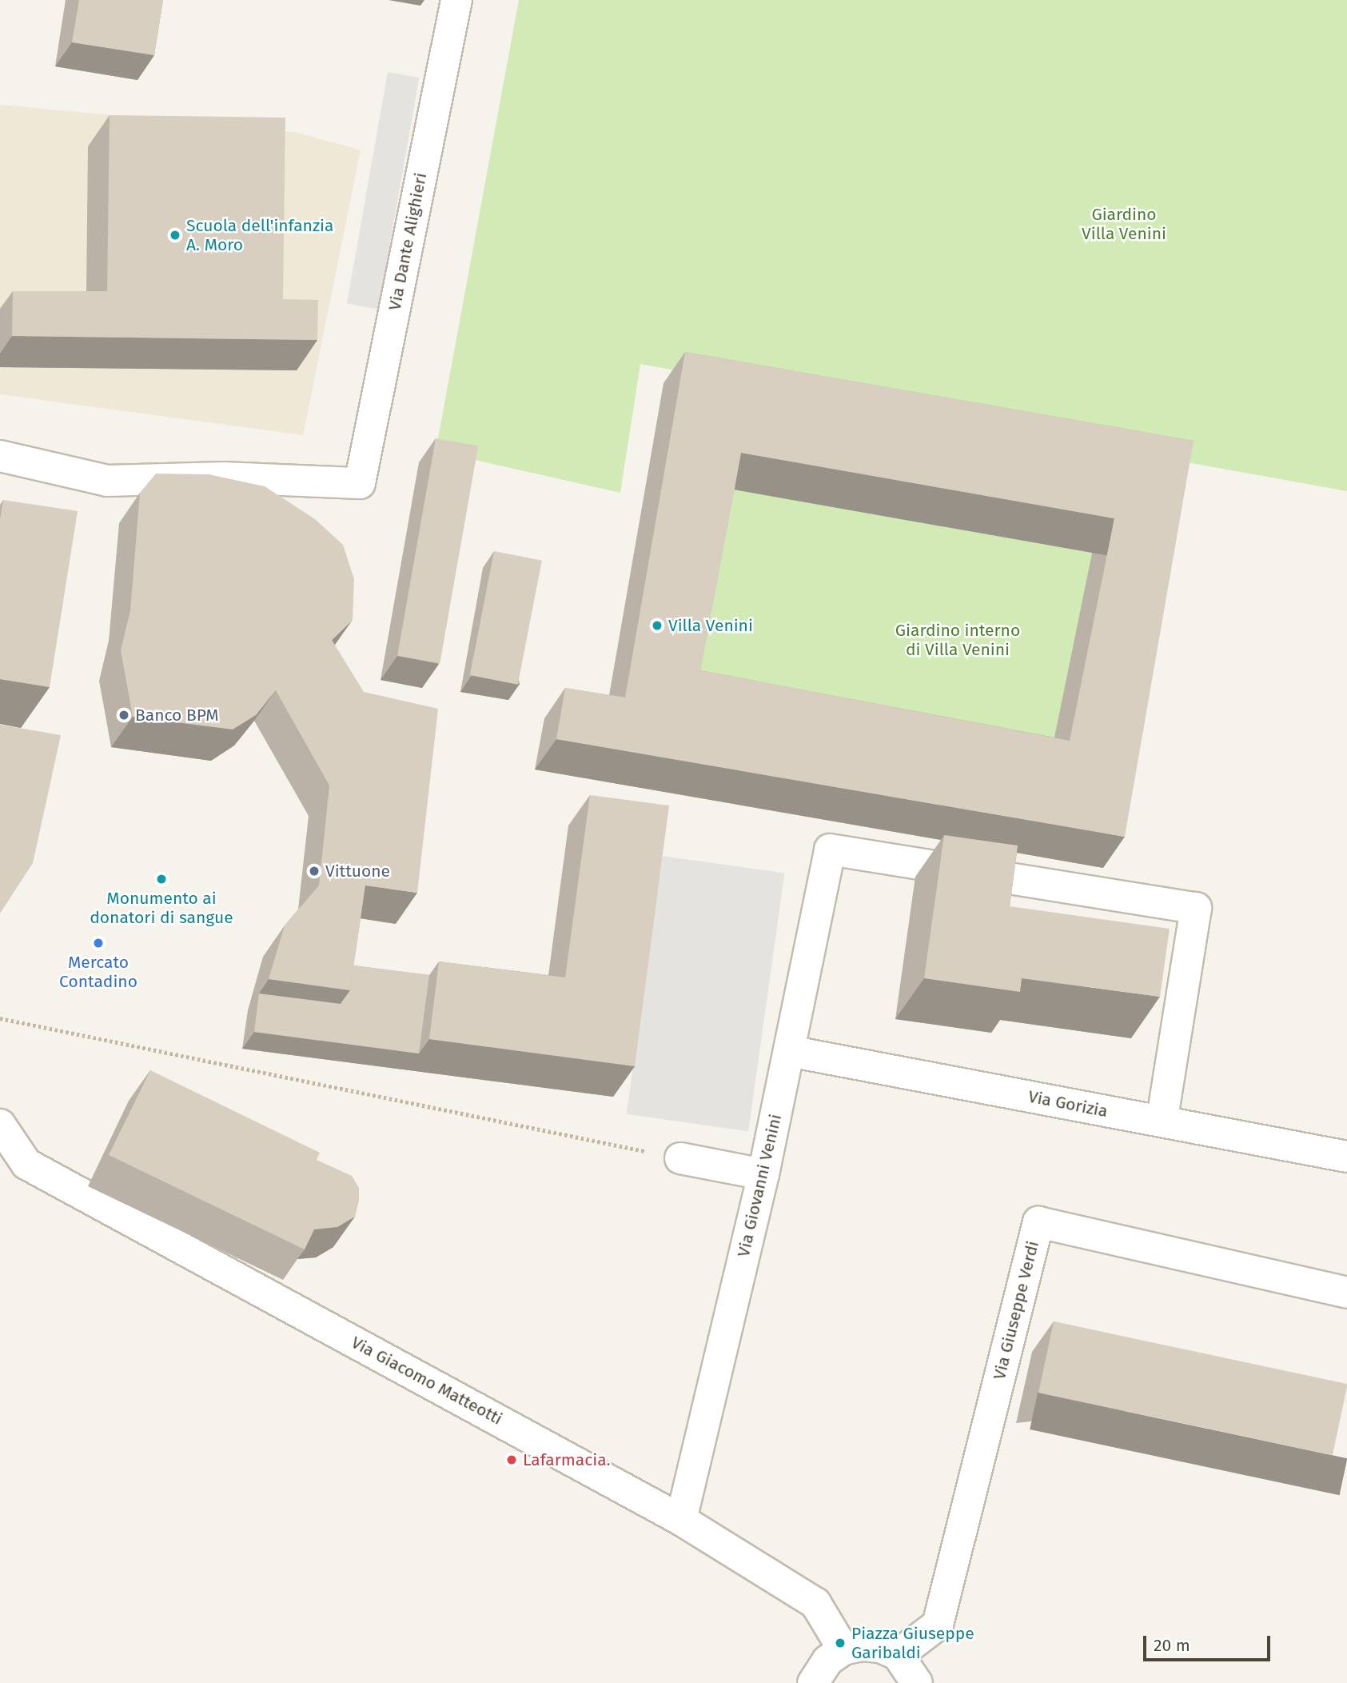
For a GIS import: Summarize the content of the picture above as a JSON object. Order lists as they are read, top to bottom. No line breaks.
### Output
{"streets":{"street":["Via Dante Alighieri","Via Gorizia","Via Giovanni Venini","Via Giuseppe Verdi","Via Giacomo Matteotti"]},"crossings":[["Via Gorizia","Via Giovanni Venini"],["Via Giovanni Venini","Via Giacomo Matteotti"]],"parks":["Giardino Villa Venini","Giardino interno di Villa Venini"],"places":["Scuola dell'infanzia A. Moro","Villa Venini","Banco BPM","Vittuone","Monumento ai donatori di sangue","Mercato Contadino","Lafarmacia.","Piazza Giuseppe Garibaldi"],"scale_bar":"20 m"}
